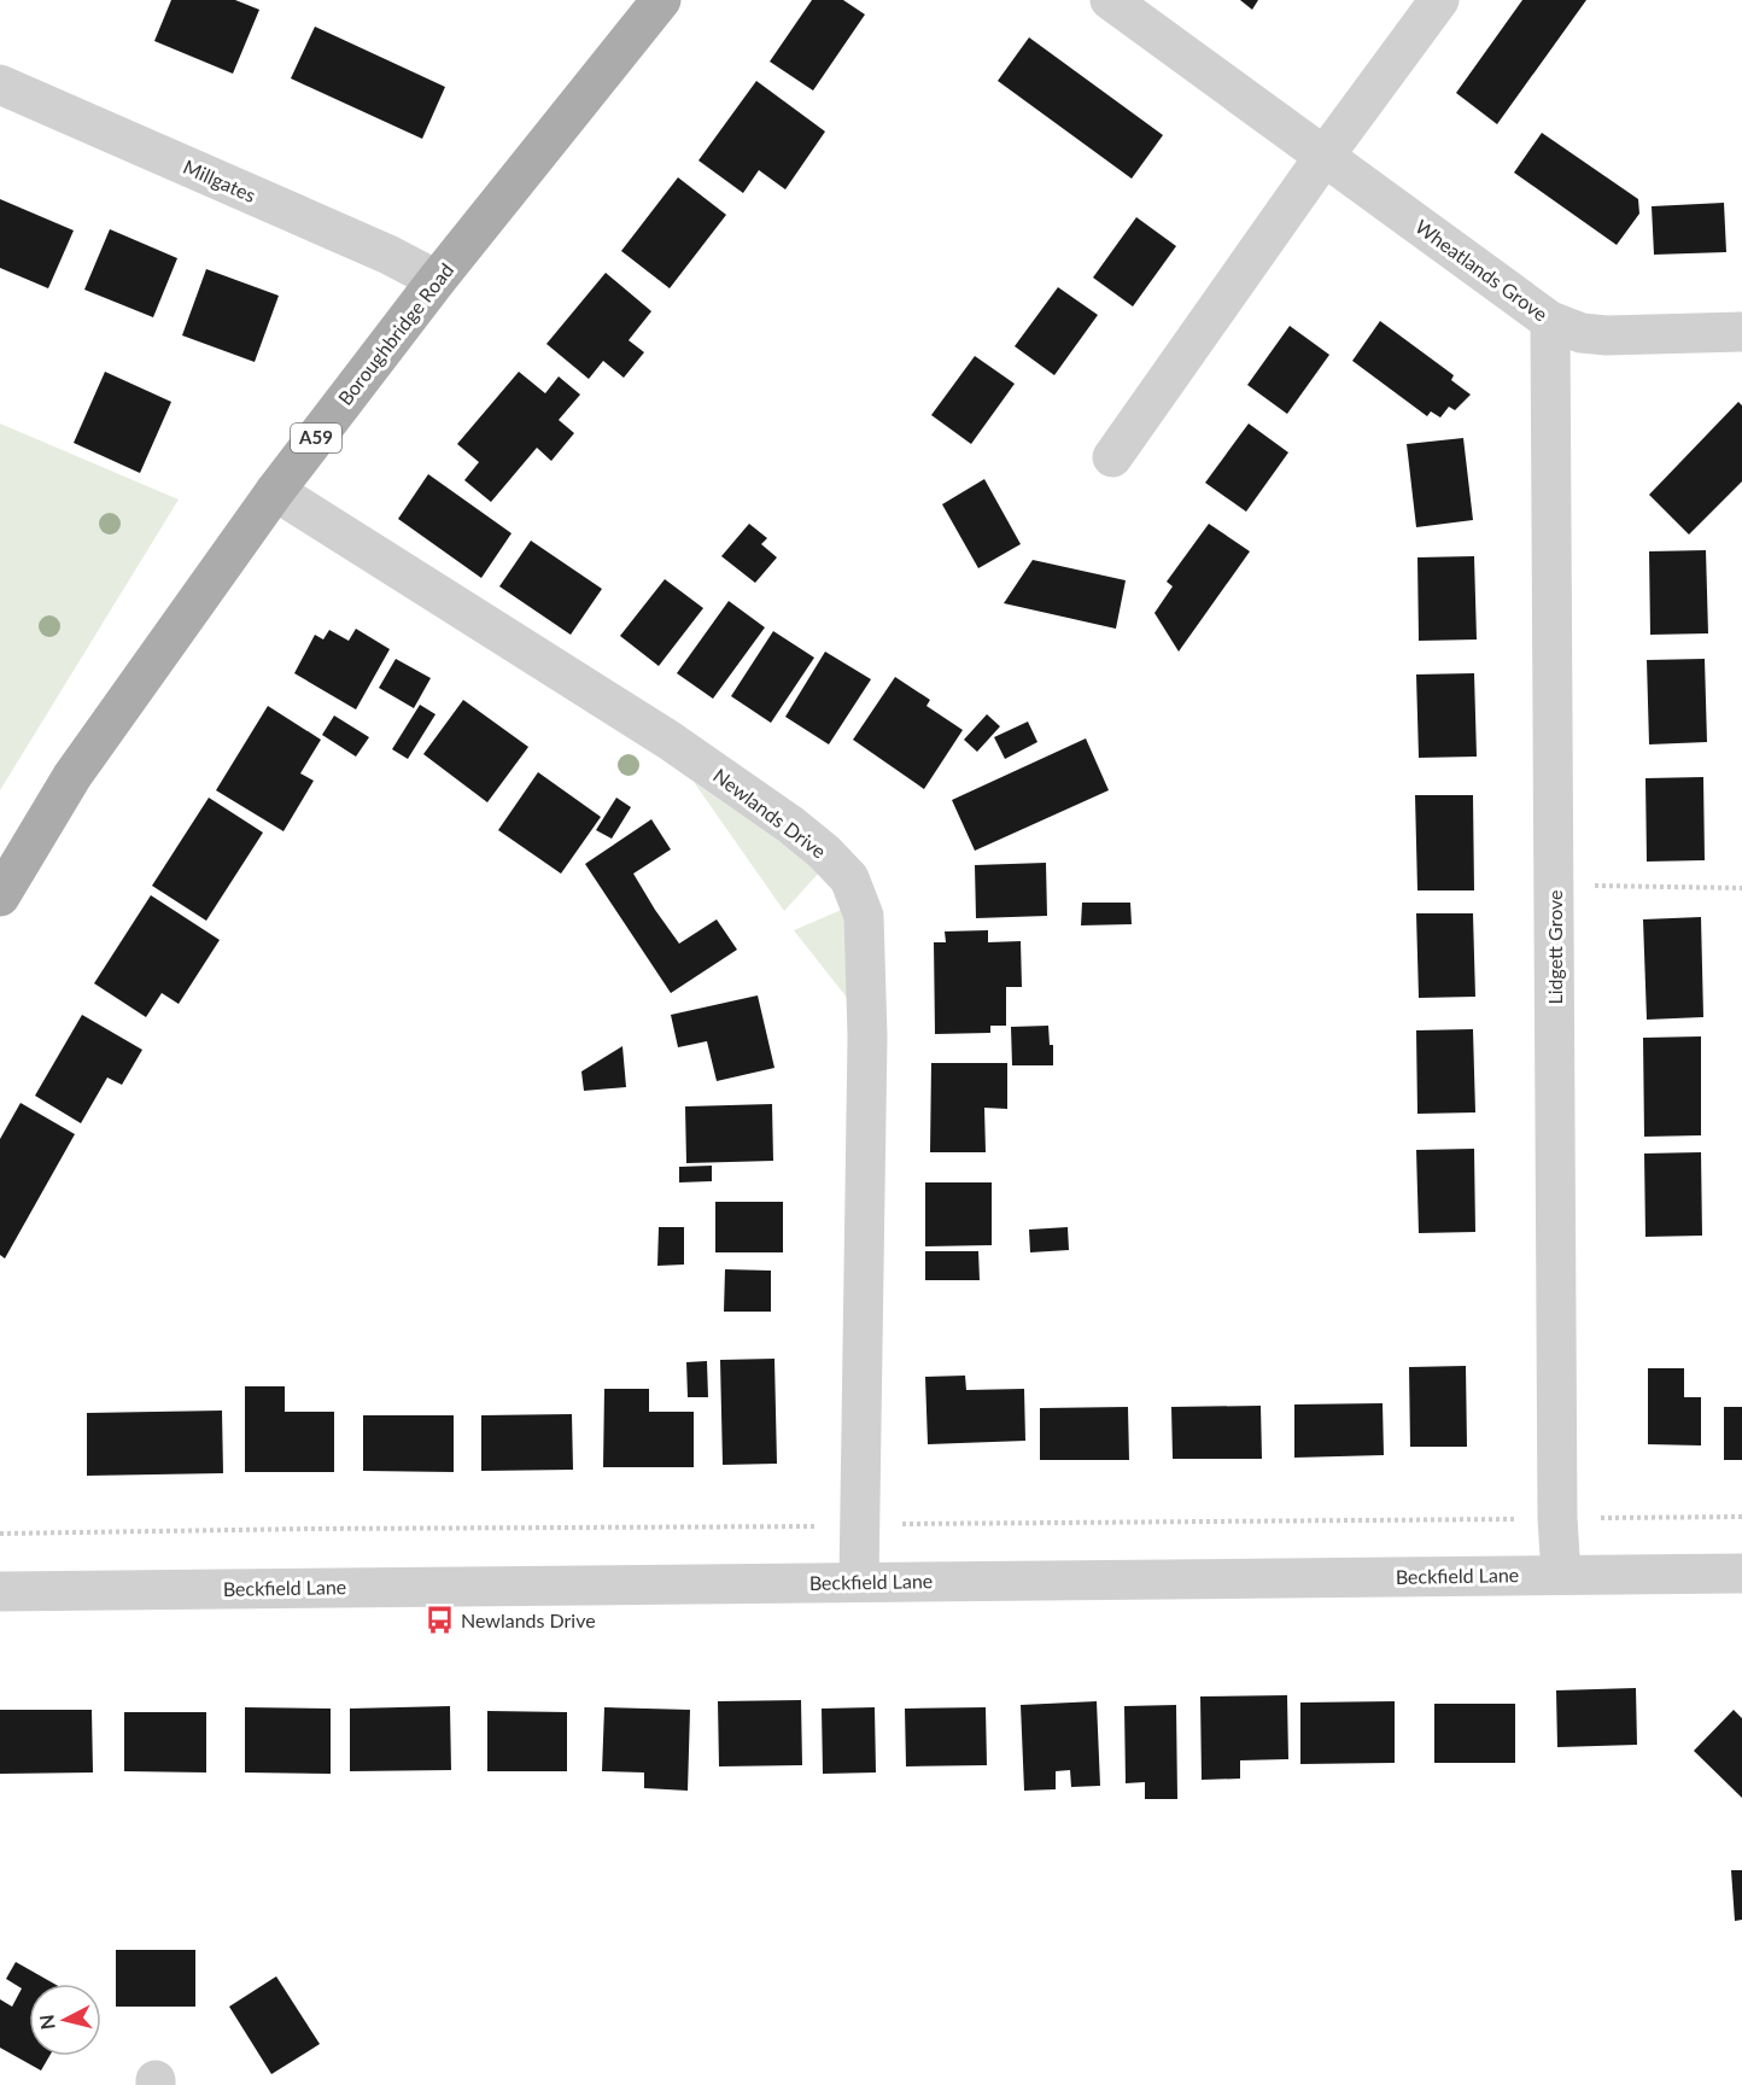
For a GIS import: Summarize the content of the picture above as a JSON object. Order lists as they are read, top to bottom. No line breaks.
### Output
{"streets":{"main road":["Boroughbridge Road","A59"],"street":["Millgates","Wheatlands Grove","Newlands Drive","Lidgett Grove","Beckfield Lane"]},"crossings":[["Millgates","Boroughbridge Road"],["Wheatlands Grove","Lidgett Grove"],["Boroughbridge Road","Newlands Drive"],["Newlands Drive","Beckfield Lane"],["Lidgett Grove","Beckfield Lane"]],"places":{"bus stop":["Newlands Drive"]},"north":"left"}
